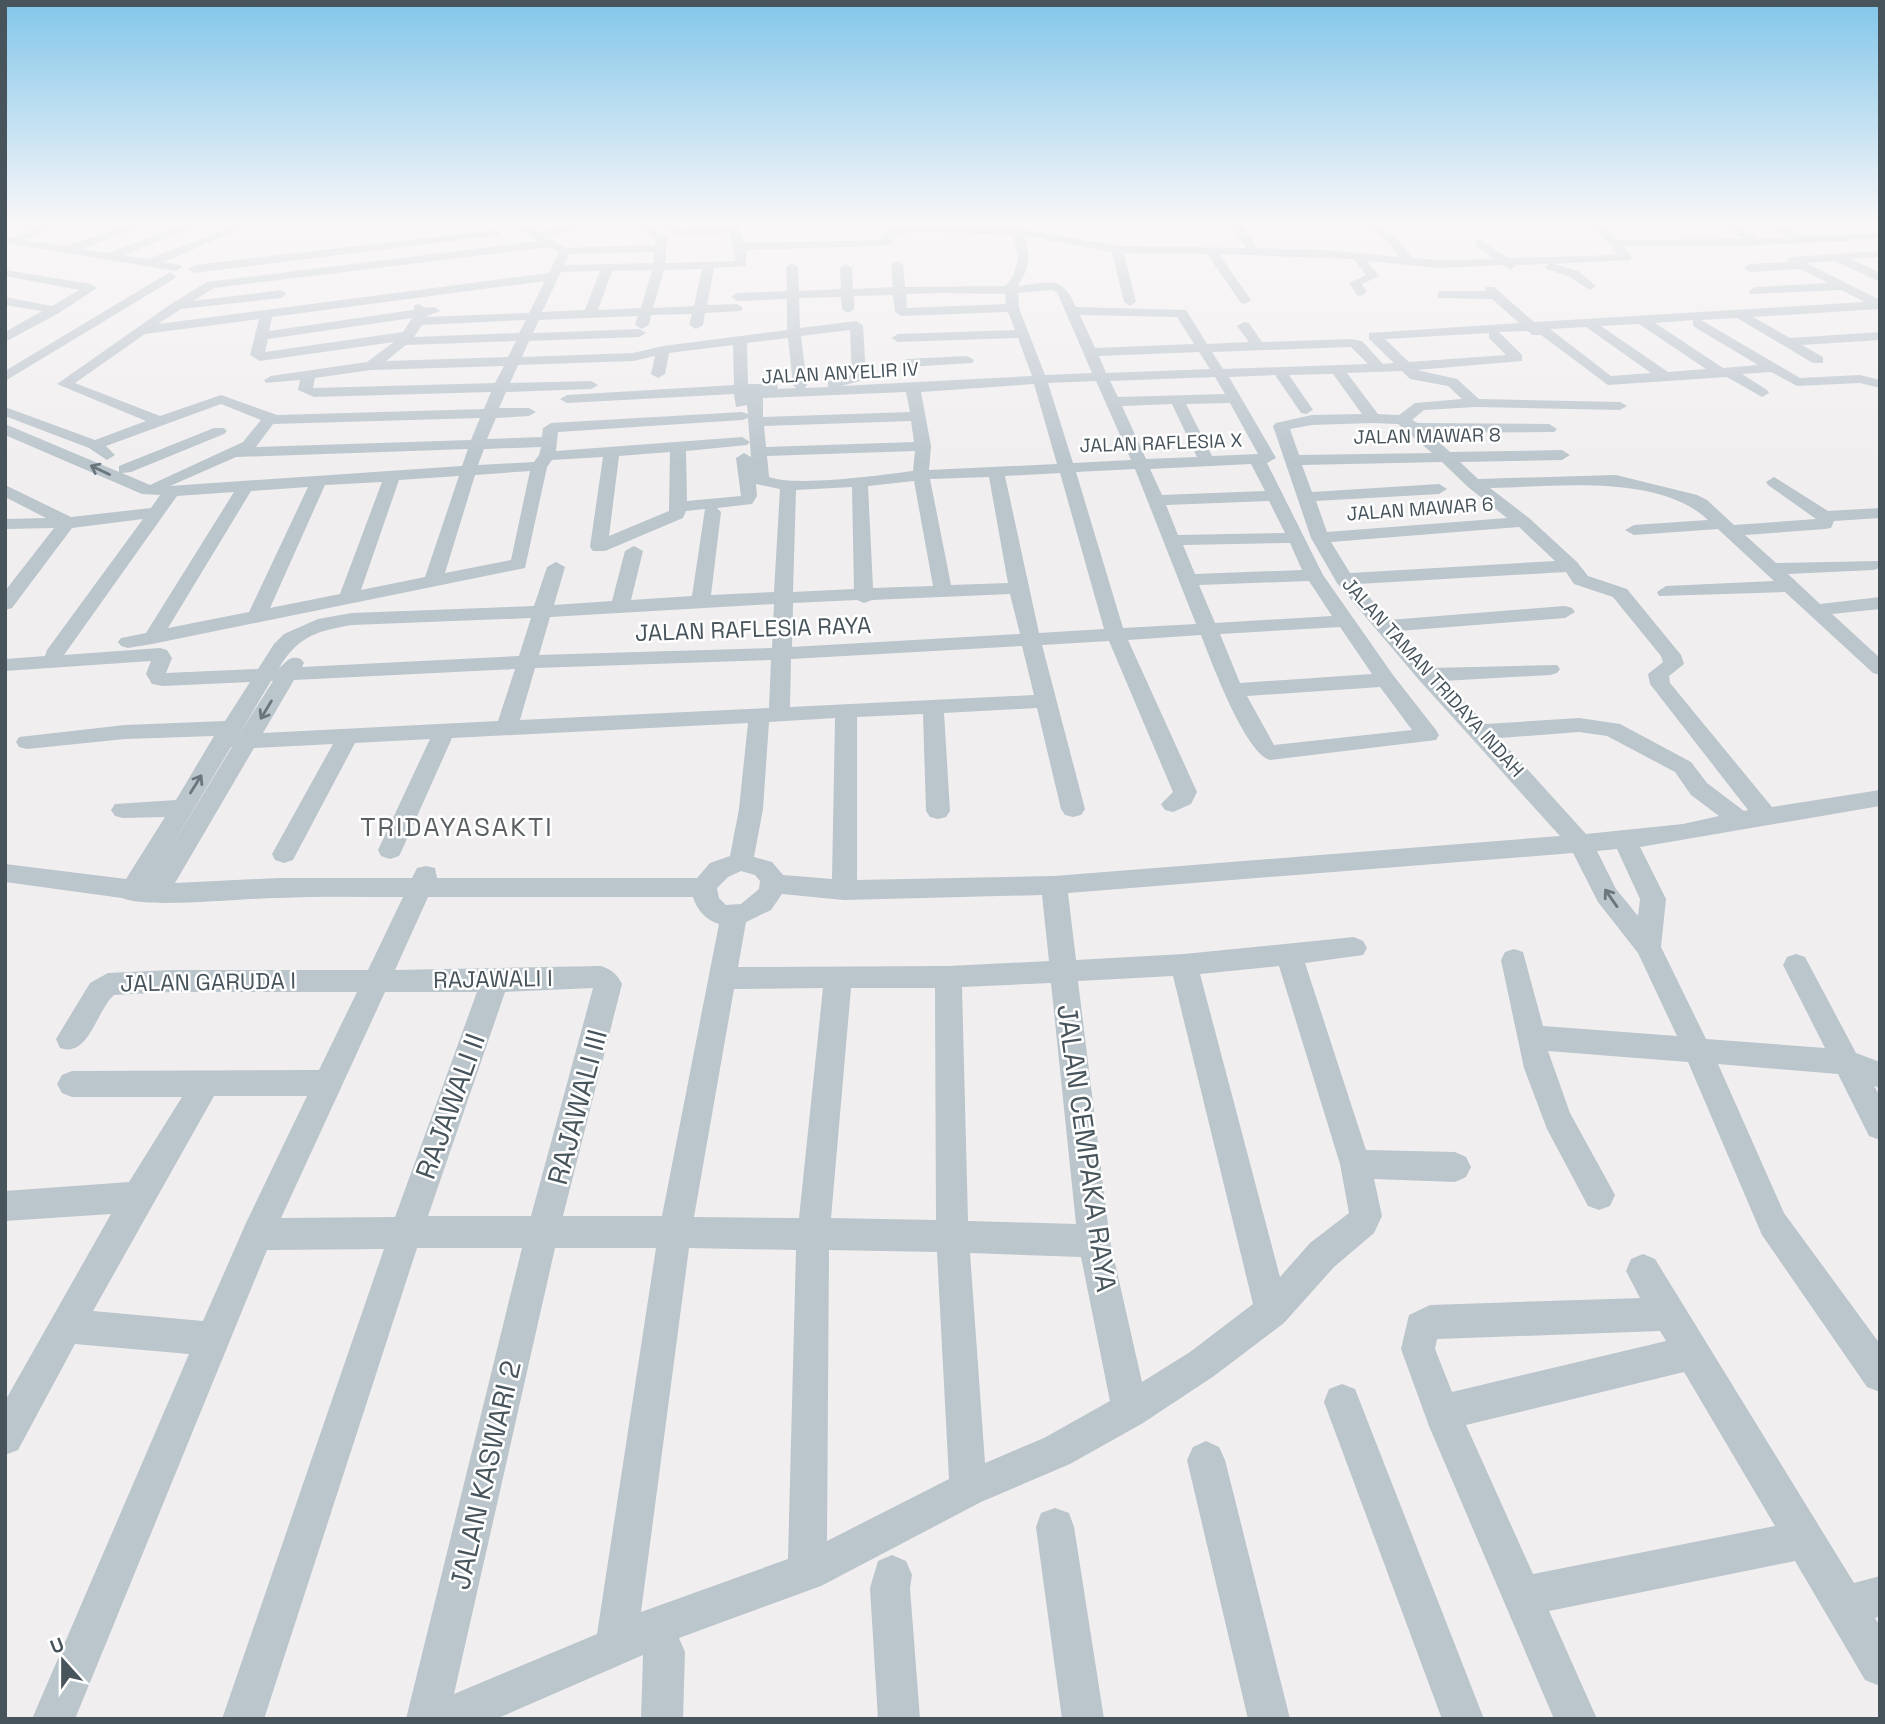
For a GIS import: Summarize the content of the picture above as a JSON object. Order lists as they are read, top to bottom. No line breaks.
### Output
{"streets":{"street":["JALAN ANYELIR IV","JALAN MAWAR 8","JALAN RAFLESIA X","JALAN MAWAR 6","JALAN RAFLESIA RAYA","JALAN TAMAN TRIDAYA INDAH","RAJAWALI I","JALAN GARUDA I","RAJAWALI II","RAJAWALI III","JALAN CEMPAKA RAYA","JALAN KASWARI 2"]},"crossings":[["JALAN ANYELIR IV","JALAN RAFLESIA X"],["JALAN MAWAR 8","JALAN TAMAN TRIDAYA INDAH"],["JALAN MAWAR 6","JALAN TAMAN TRIDAYA INDAH"],["RAJAWALI I","JALAN GARUDA I"],["RAJAWALI I","RAJAWALI II"],["RAJAWALI I","RAJAWALI III"],["RAJAWALI III","JALAN KASWARI 2"]],"districts":["TRIDAYASAKTI"],"north":"top"}
